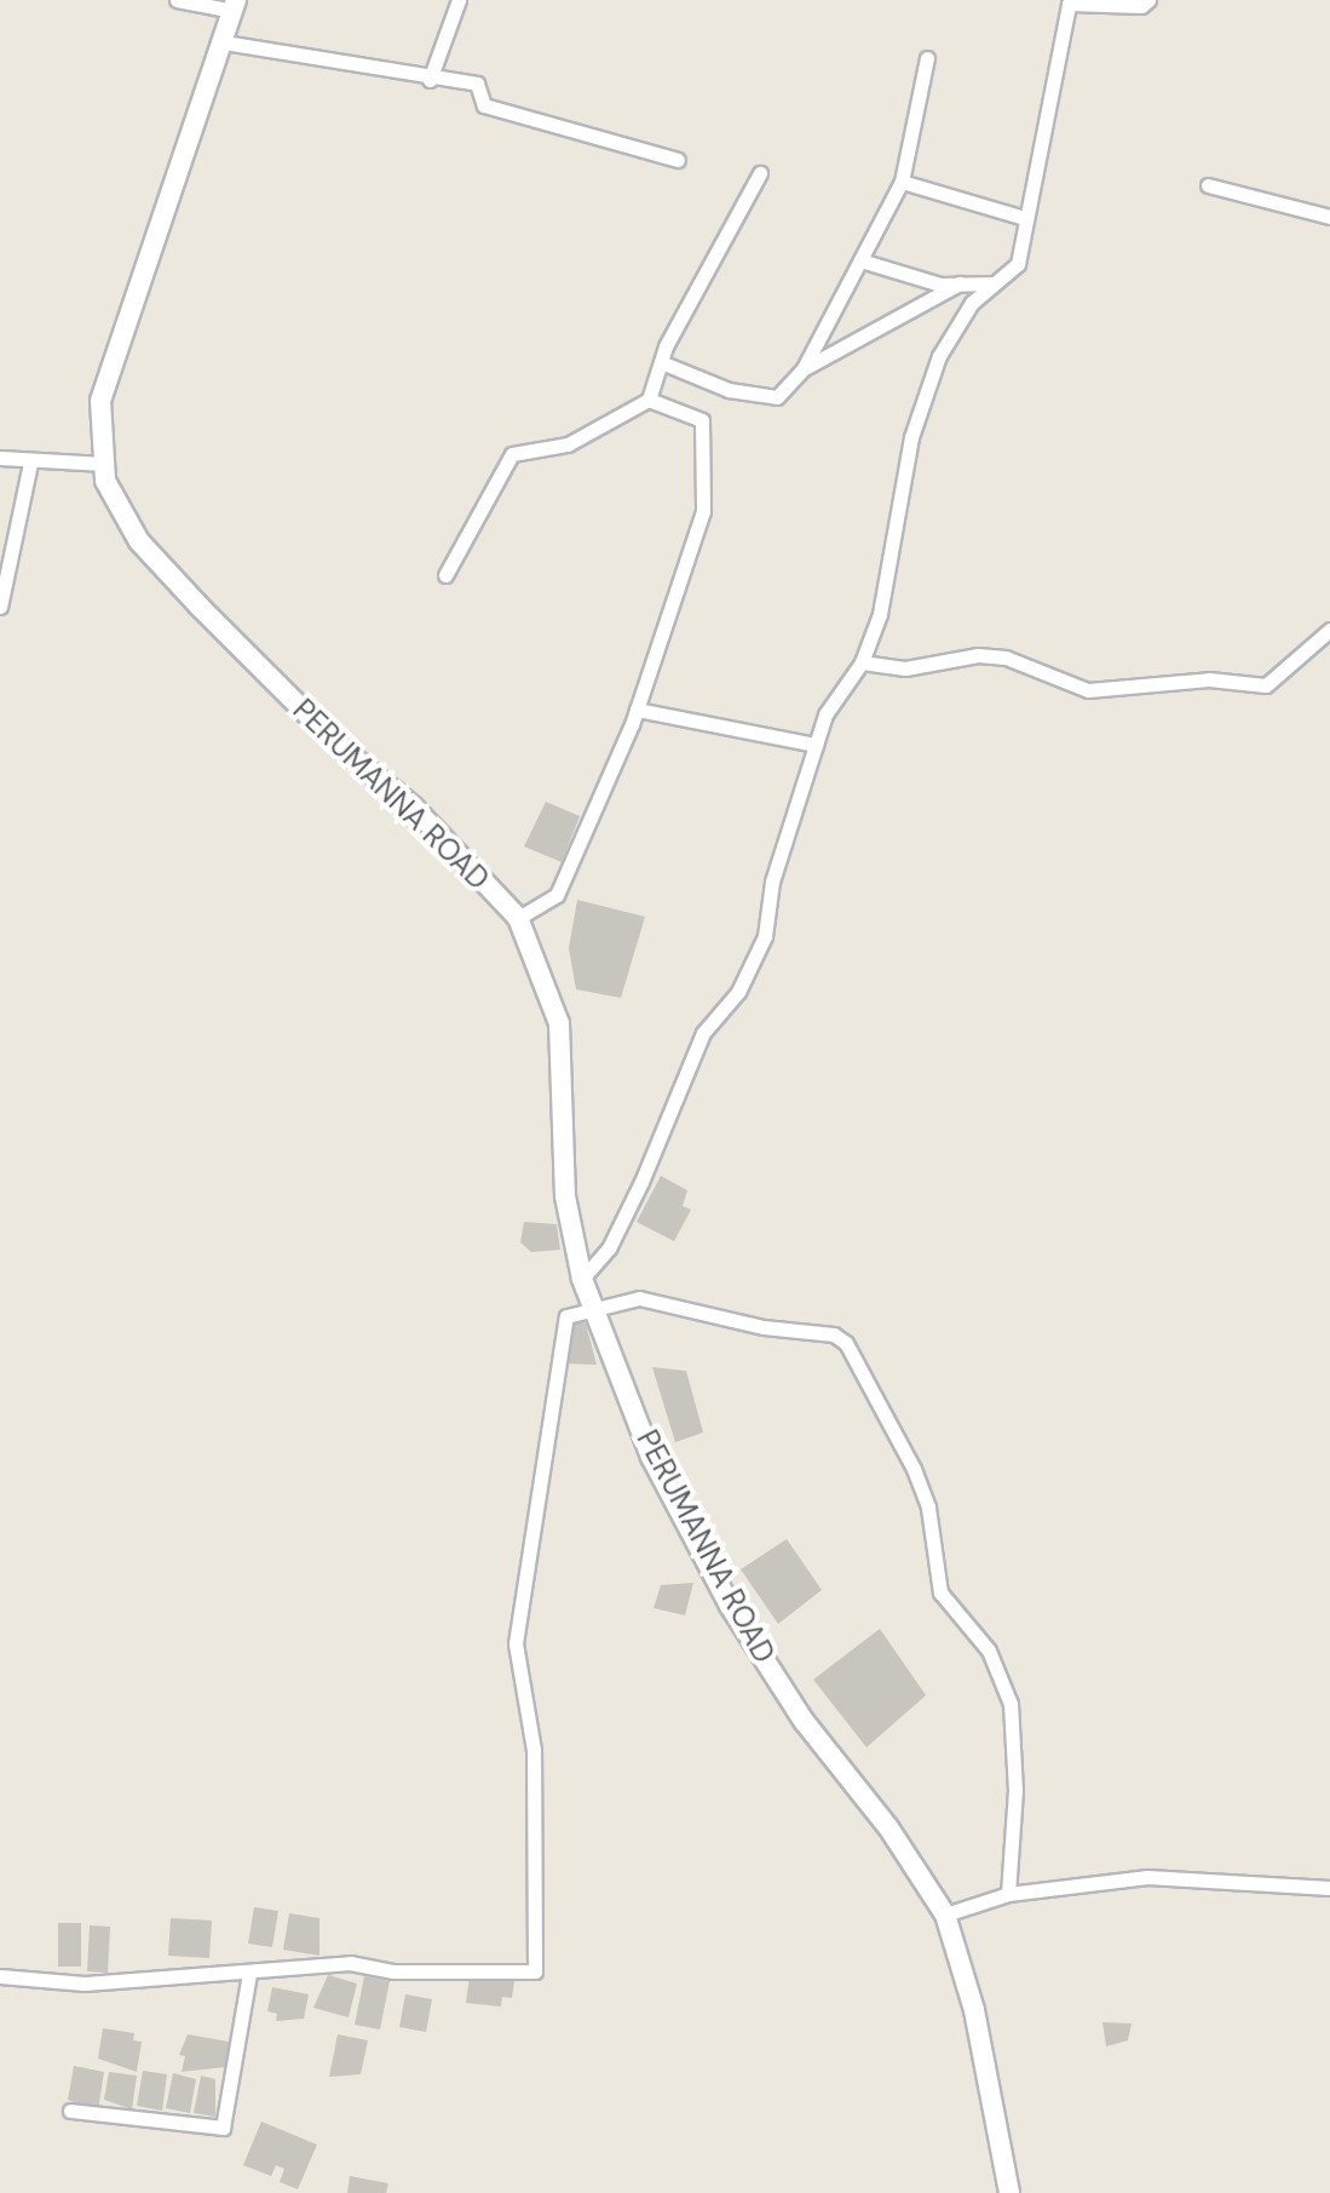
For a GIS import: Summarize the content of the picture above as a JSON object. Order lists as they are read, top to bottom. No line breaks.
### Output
{"streets":{"main road":["PERUMANNA ROAD"]}}
